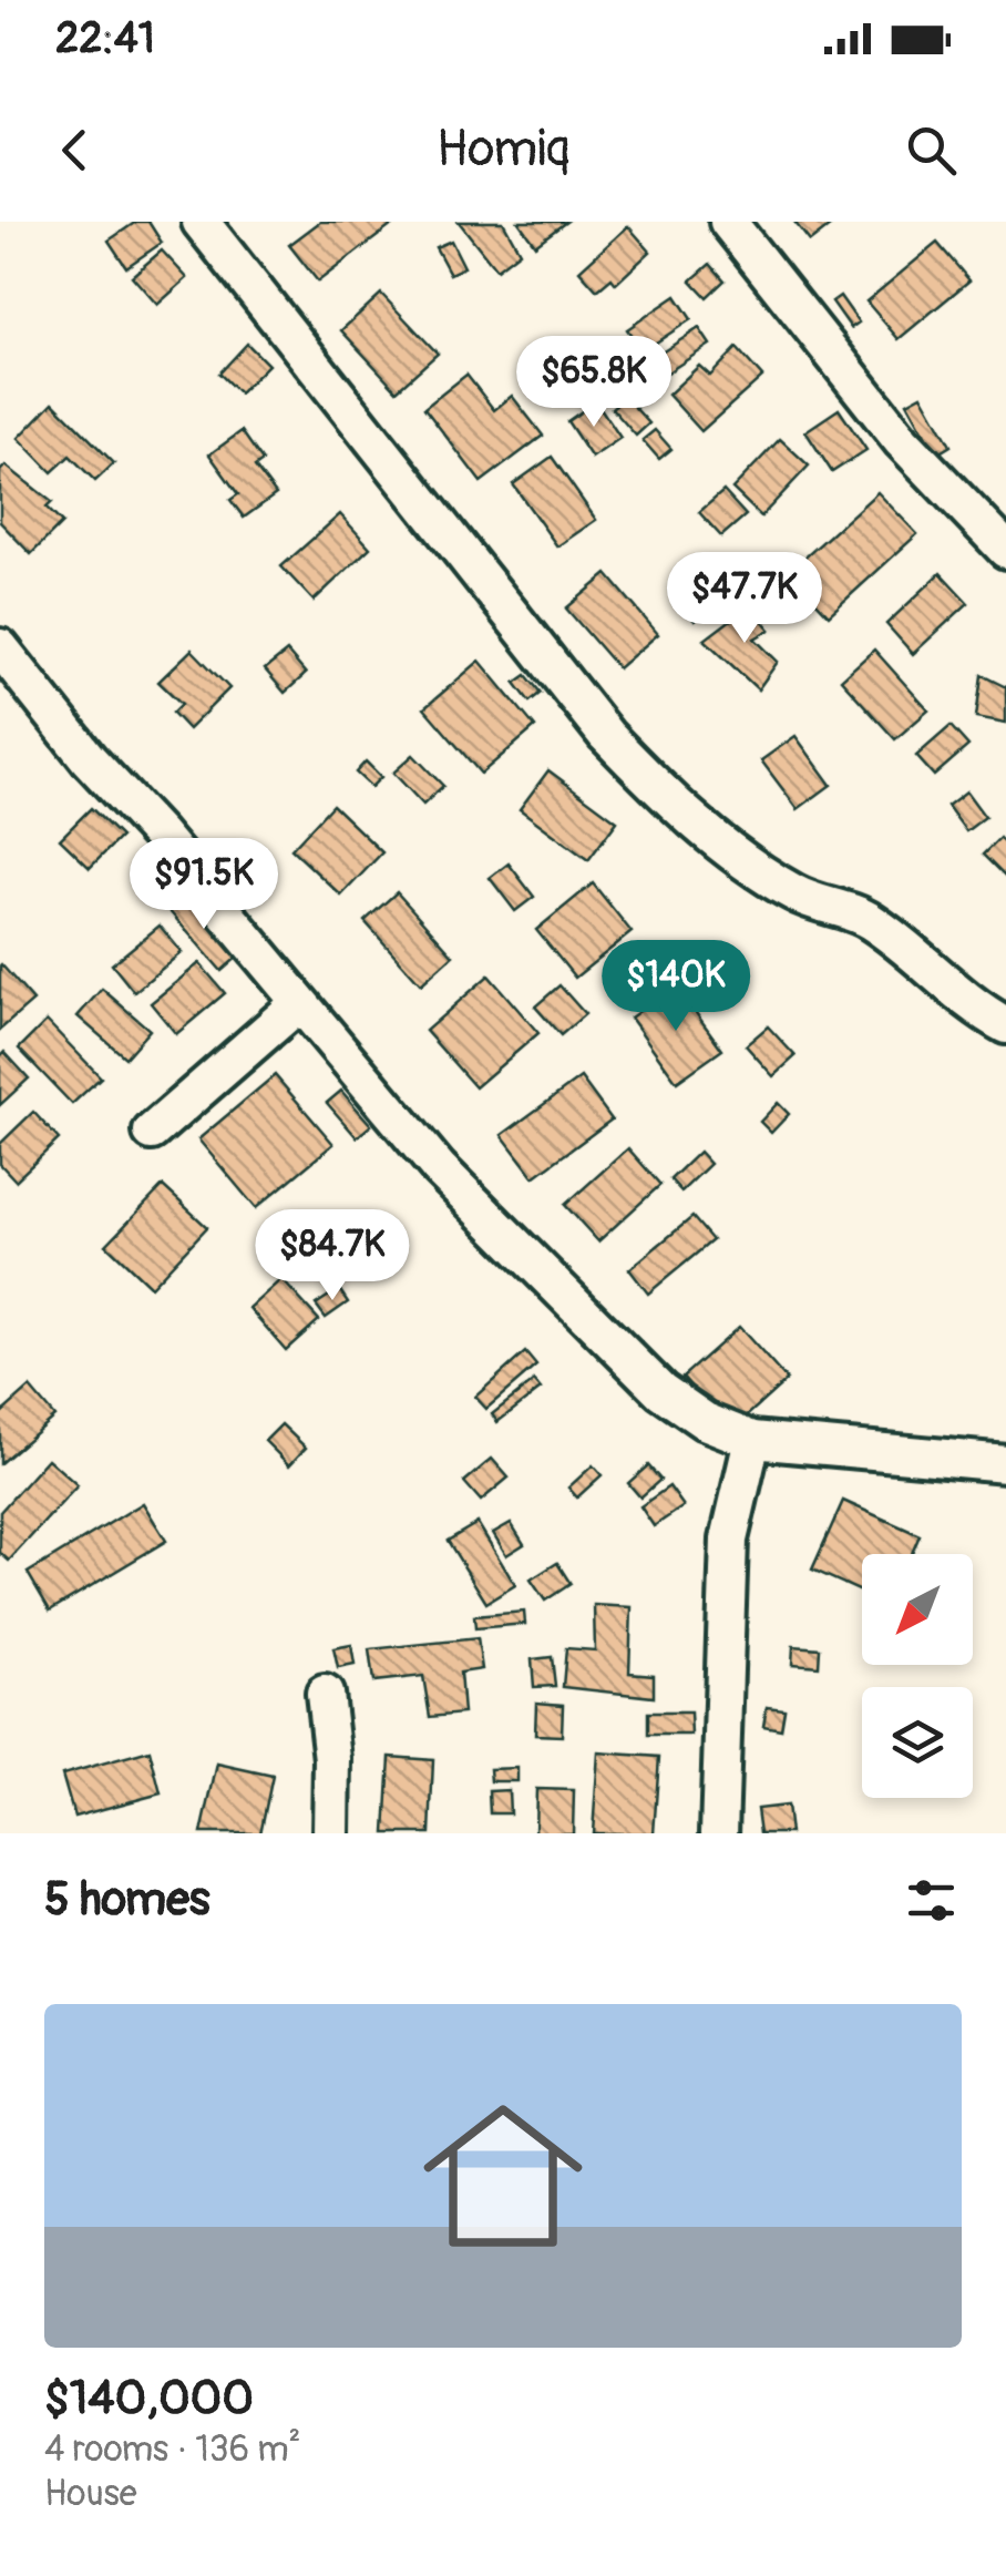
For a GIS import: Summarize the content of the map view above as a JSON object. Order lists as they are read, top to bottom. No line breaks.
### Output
{"north":"bottom left","page":{"status":"22:41","header":"Homiq","price":["$65.8K","$47.7K","$91.5K","$140K","$84.7K"],"heading":"5 homes","list":[{"name":"$140,000","note":"4 rooms · 136 m² · House"}]}}
